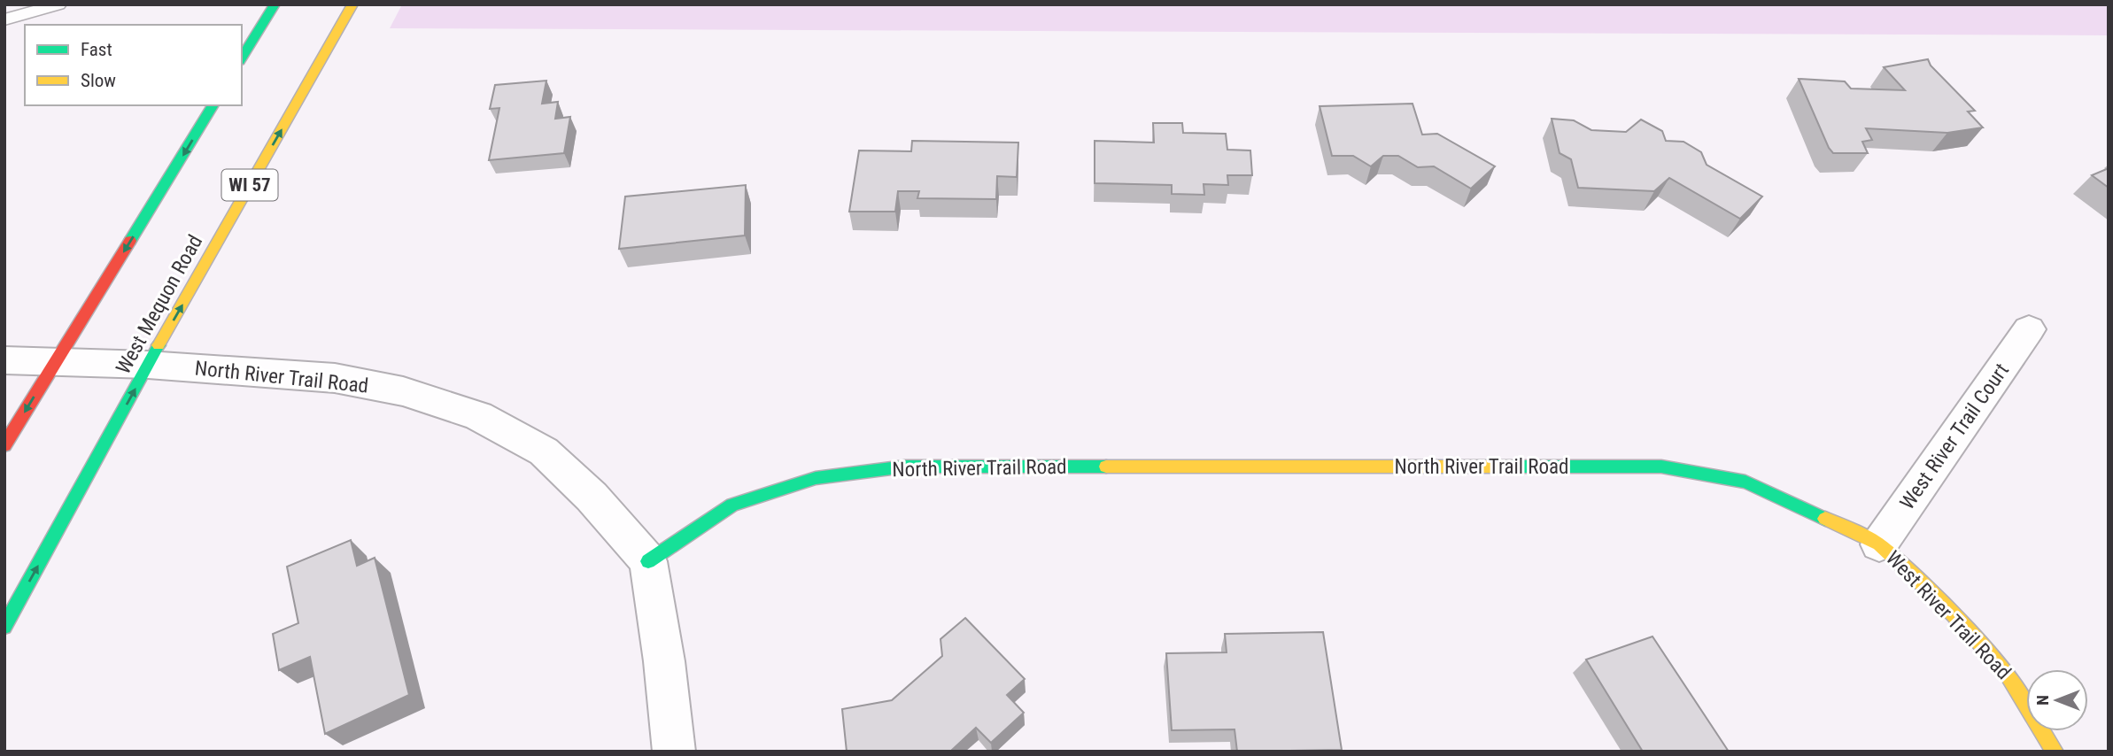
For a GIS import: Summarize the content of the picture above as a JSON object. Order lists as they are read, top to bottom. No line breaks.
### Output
{"streets":{"main road":["WI 57","West Mequon Road","North River Trail Road","West River Trail Road"],"street":["West River Trail Court"]},"crossings":[["West Mequon Road","North River Trail Road"],["North River Trail Road","West River Trail Court"],["North River Trail Road","West River Trail Road"],["West River Trail Court","West River Trail Road"]],"legend":["Fast","Slow"],"north":"left"}
